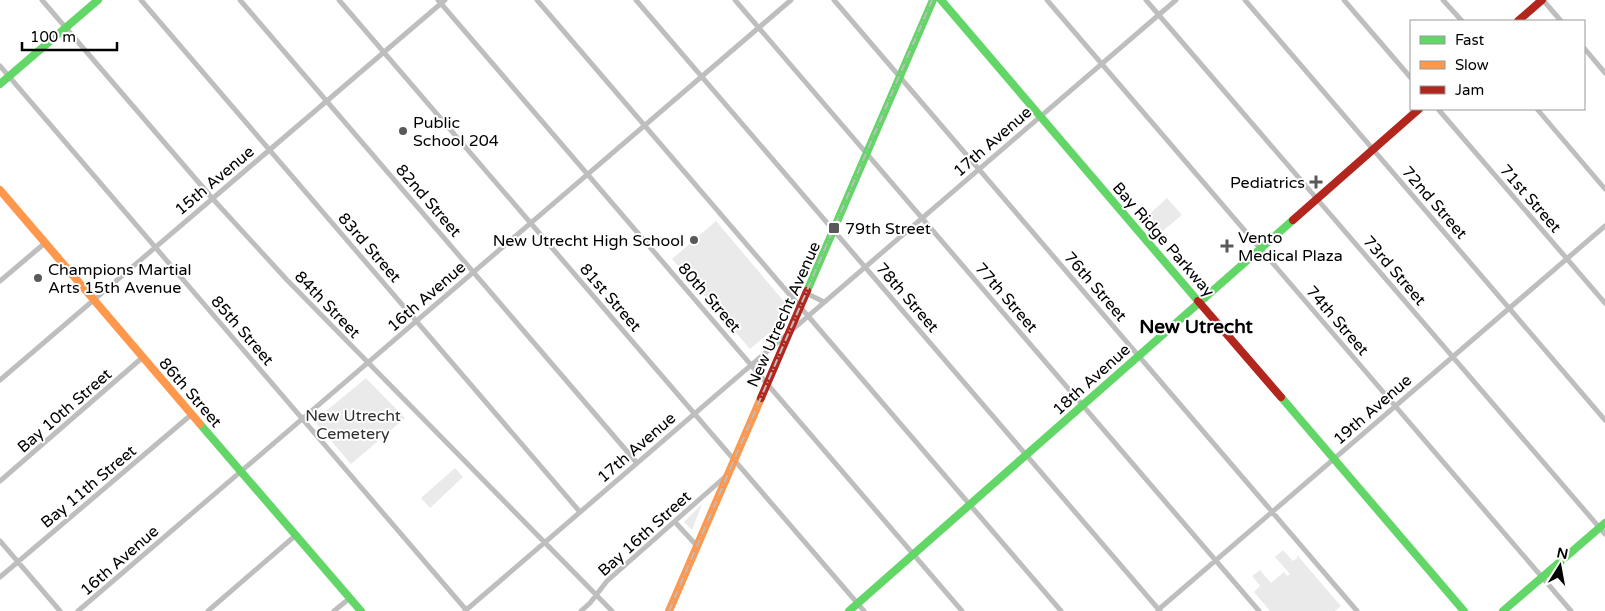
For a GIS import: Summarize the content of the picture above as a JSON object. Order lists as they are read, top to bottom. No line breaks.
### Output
{"streets":{"street":["17th Avenue","15th Avenue","71st Street","82nd Street","72nd Street","Bay Ridge Parkway","83rd Street","73rd Street","76th Street","16th Avenue","81st Street","80th Street","78th Street","77th Street","84th Street","New Utrecht Avenue","74th Street","85th Street","18th Avenue","86th Street","19th Avenue","Bay 10th Street","Bay 11th Street","Bay 16th Street"]},"crossings":[["17th Avenue","82nd Street"],["17th Avenue","Bay Ridge Parkway"],["17th Avenue","83rd Street"],["17th Avenue","73rd Street"],["17th Avenue","76th Street"],["17th Avenue","81st Street"],["17th Avenue","80th Street"],["17th Avenue","78th Street"],["17th Avenue","77th Street"],["17th Avenue","84th Street"],["17th Avenue","New Utrecht Avenue"],["17th Avenue","74th Street"],["17th Avenue","85th Street"],["15th Avenue","82nd Street"],["15th Avenue","83rd Street"],["15th Avenue","81st Street"],["15th Avenue","80th Street"],["15th Avenue","84th Street"],["15th Avenue","85th Street"],["15th Avenue","86th Street"],["71st Street","19th Avenue"],["82nd Street","16th Avenue"],["72nd Street","18th Avenue"],["72nd Street","19th Avenue"],["Bay Ridge Parkway","18th Avenue"],["Bay Ridge Parkway","19th Avenue"],["83rd Street","16th Avenue"],["73rd Street","18th Avenue"],["73rd Street","19th Avenue"],["76th Street","New Utrecht Avenue"],["76th Street","18th Avenue"],["76th Street","19th Avenue"],["16th Avenue","81st Street"],["16th Avenue","80th Street"],["16th Avenue","78th Street"],["16th Avenue","77th Street"],["16th Avenue","84th Street"],["16th Avenue","85th Street"],["16th Avenue","86th Street"],["81st Street","New Utrecht Avenue"],["81st Street","18th Avenue"],["80th Street","New Utrecht Avenue"],["80th Street","18th Avenue"],["78th Street","New Utrecht Avenue"],["78th Street","18th Avenue"],["78th Street","19th Avenue"],["77th Street","New Utrecht Avenue"],["77th Street","18th Avenue"],["77th Street","19th Avenue"],["84th Street","Bay 16th Street"],["New Utrecht Avenue","Bay 16th Street"],["74th Street","18th Avenue"],["74th Street","19th Avenue"],["86th Street","Bay 10th Street"],["86th Street","Bay 11th Street"]],"districts":["New Utrecht"],"parks":["New Utrecht Cemetery"],"places":{"other":["Public School 204","New Utrecht High School","Champions Martial Arts 15th Avenue"],"health":["Pediatrics","Vento Medical Plaza"],"transit":["79th Street"]},"legend":["Fast","Slow","Jam"],"scale_bar":"100 m","north":"top"}
